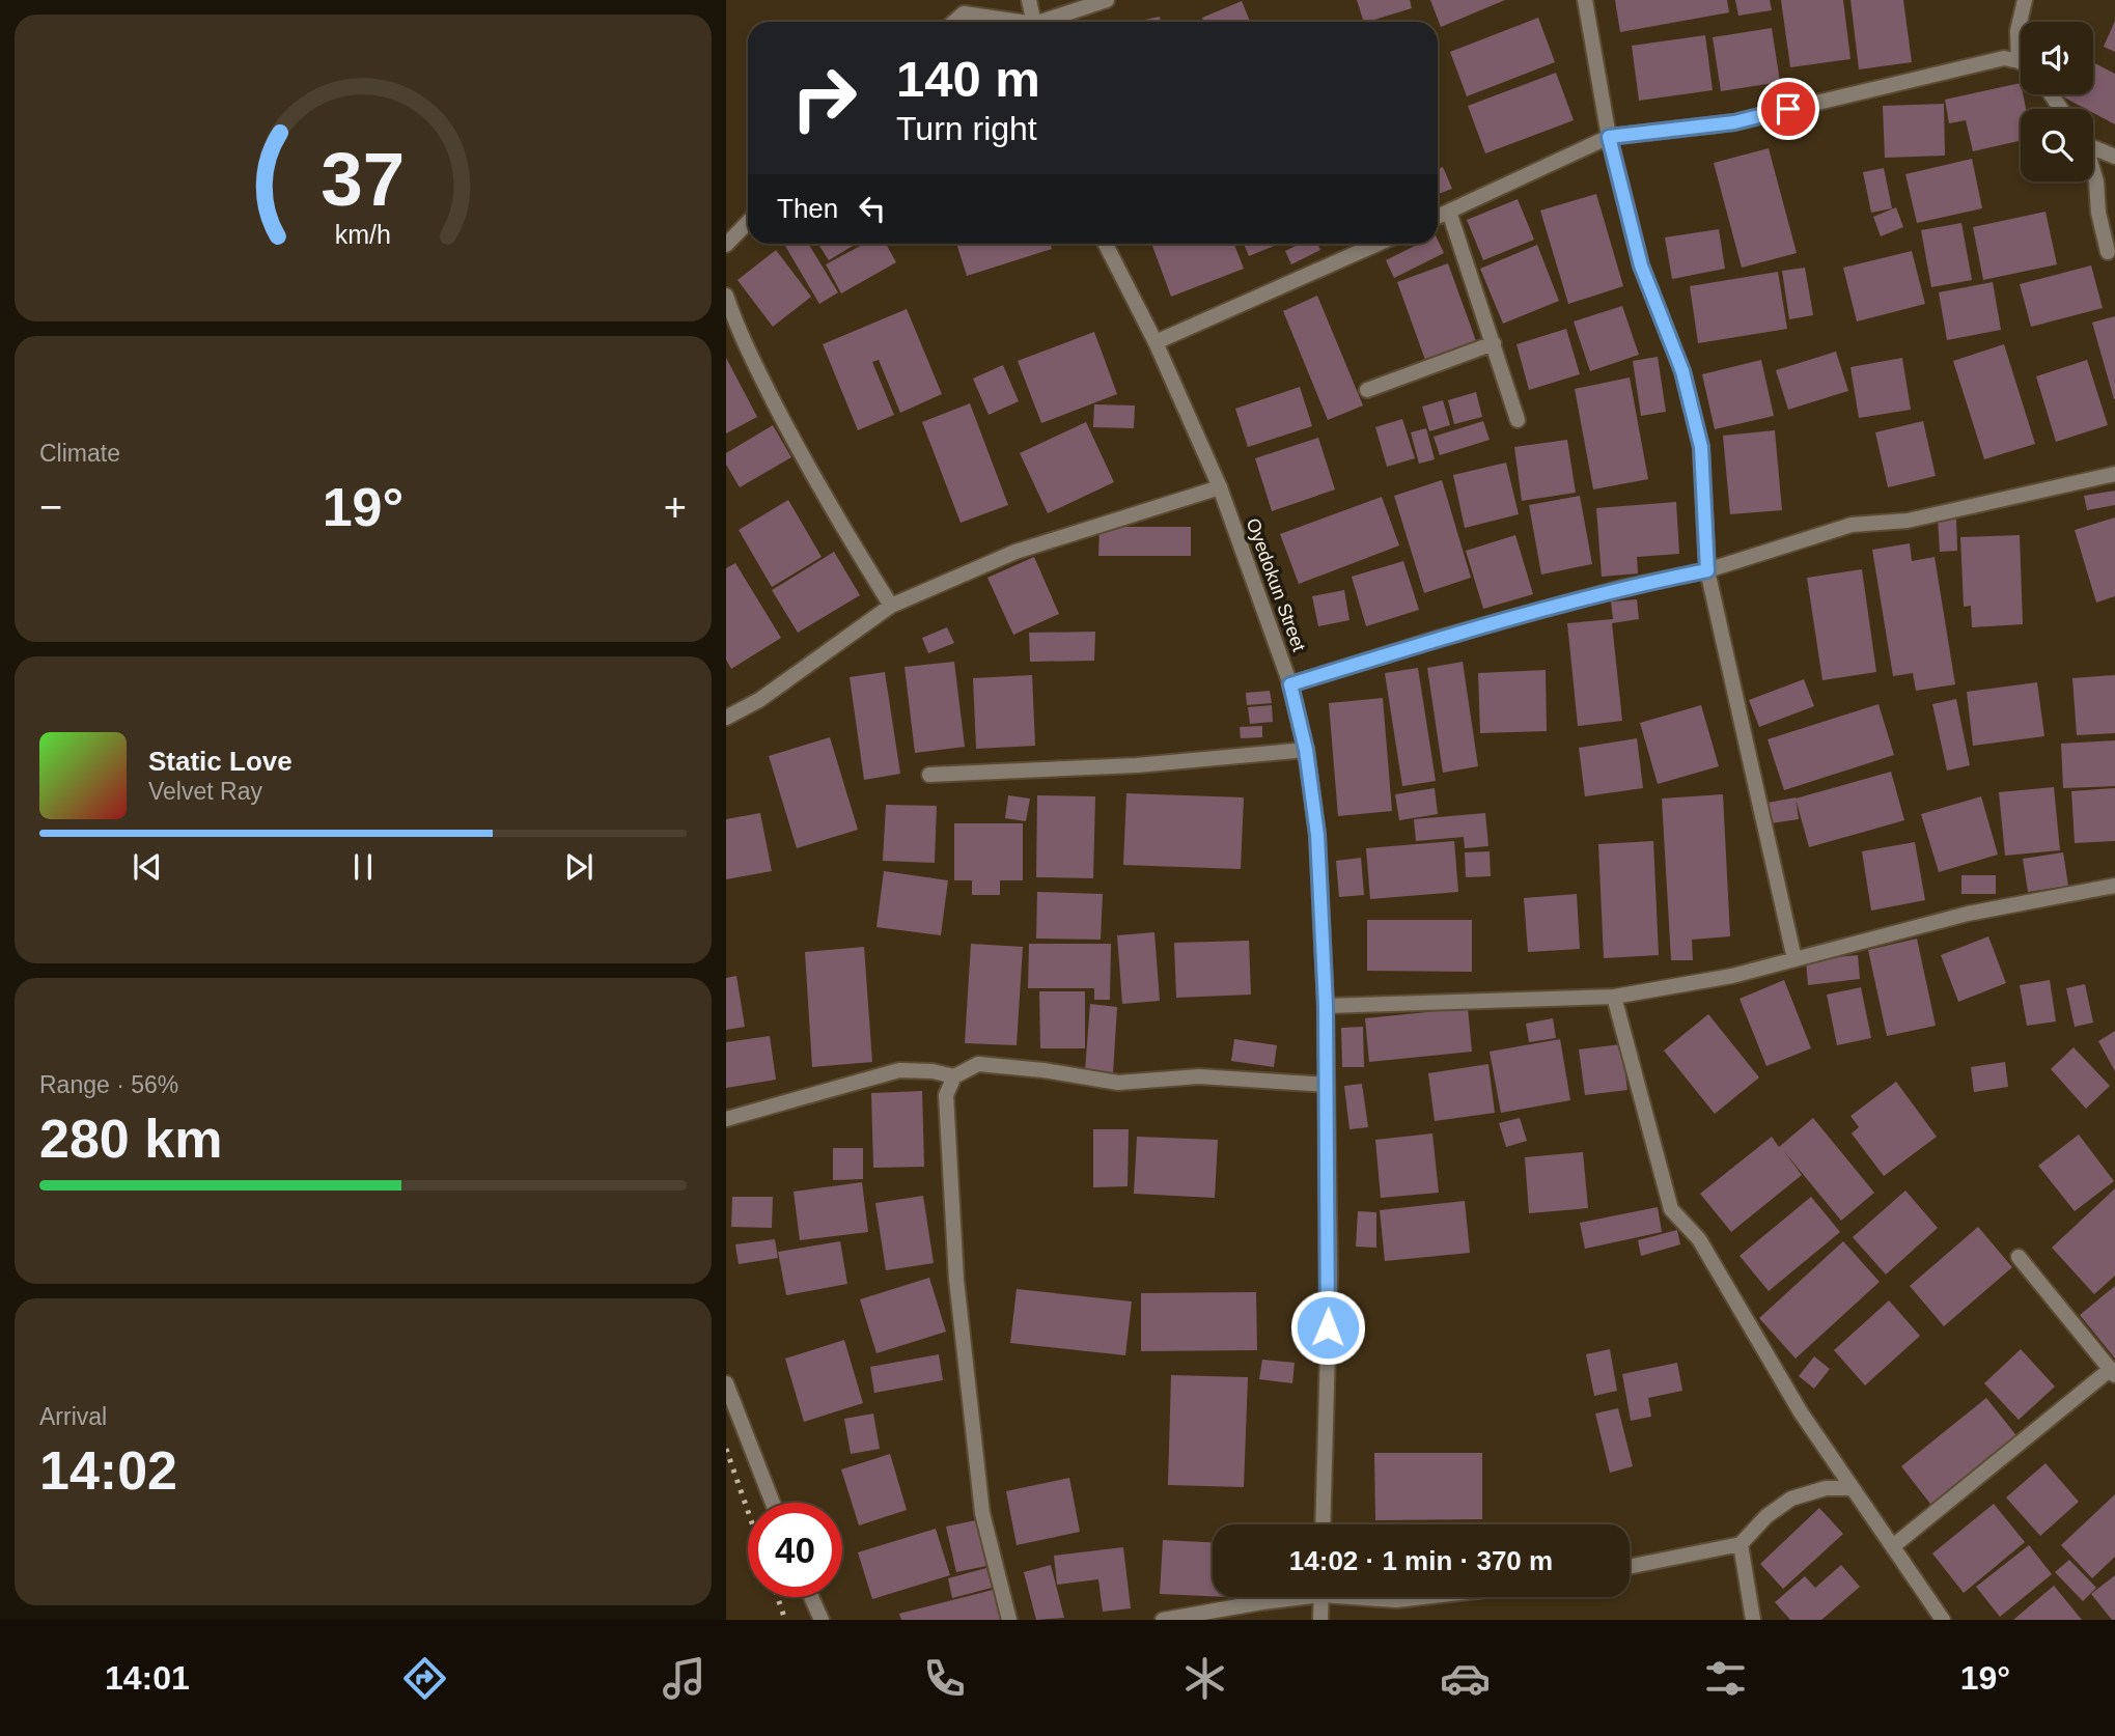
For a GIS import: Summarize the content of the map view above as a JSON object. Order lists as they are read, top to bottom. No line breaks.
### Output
{"streets":{"street":["Oyedokun Street"]},"page":{"turn":["140 m","Turn right"],"then":"Then","tile":["Climate",["Range · 56%","280 km"],["Arrival","14:02"]],"heat":["−","19°","+"],"song":["Static Love","Velvet Ray"],"limit":"40","trip":"14:02 · 1 min · 370 m","tabs":["14:01","19°"],"gauge":["37","km/h"]}}
